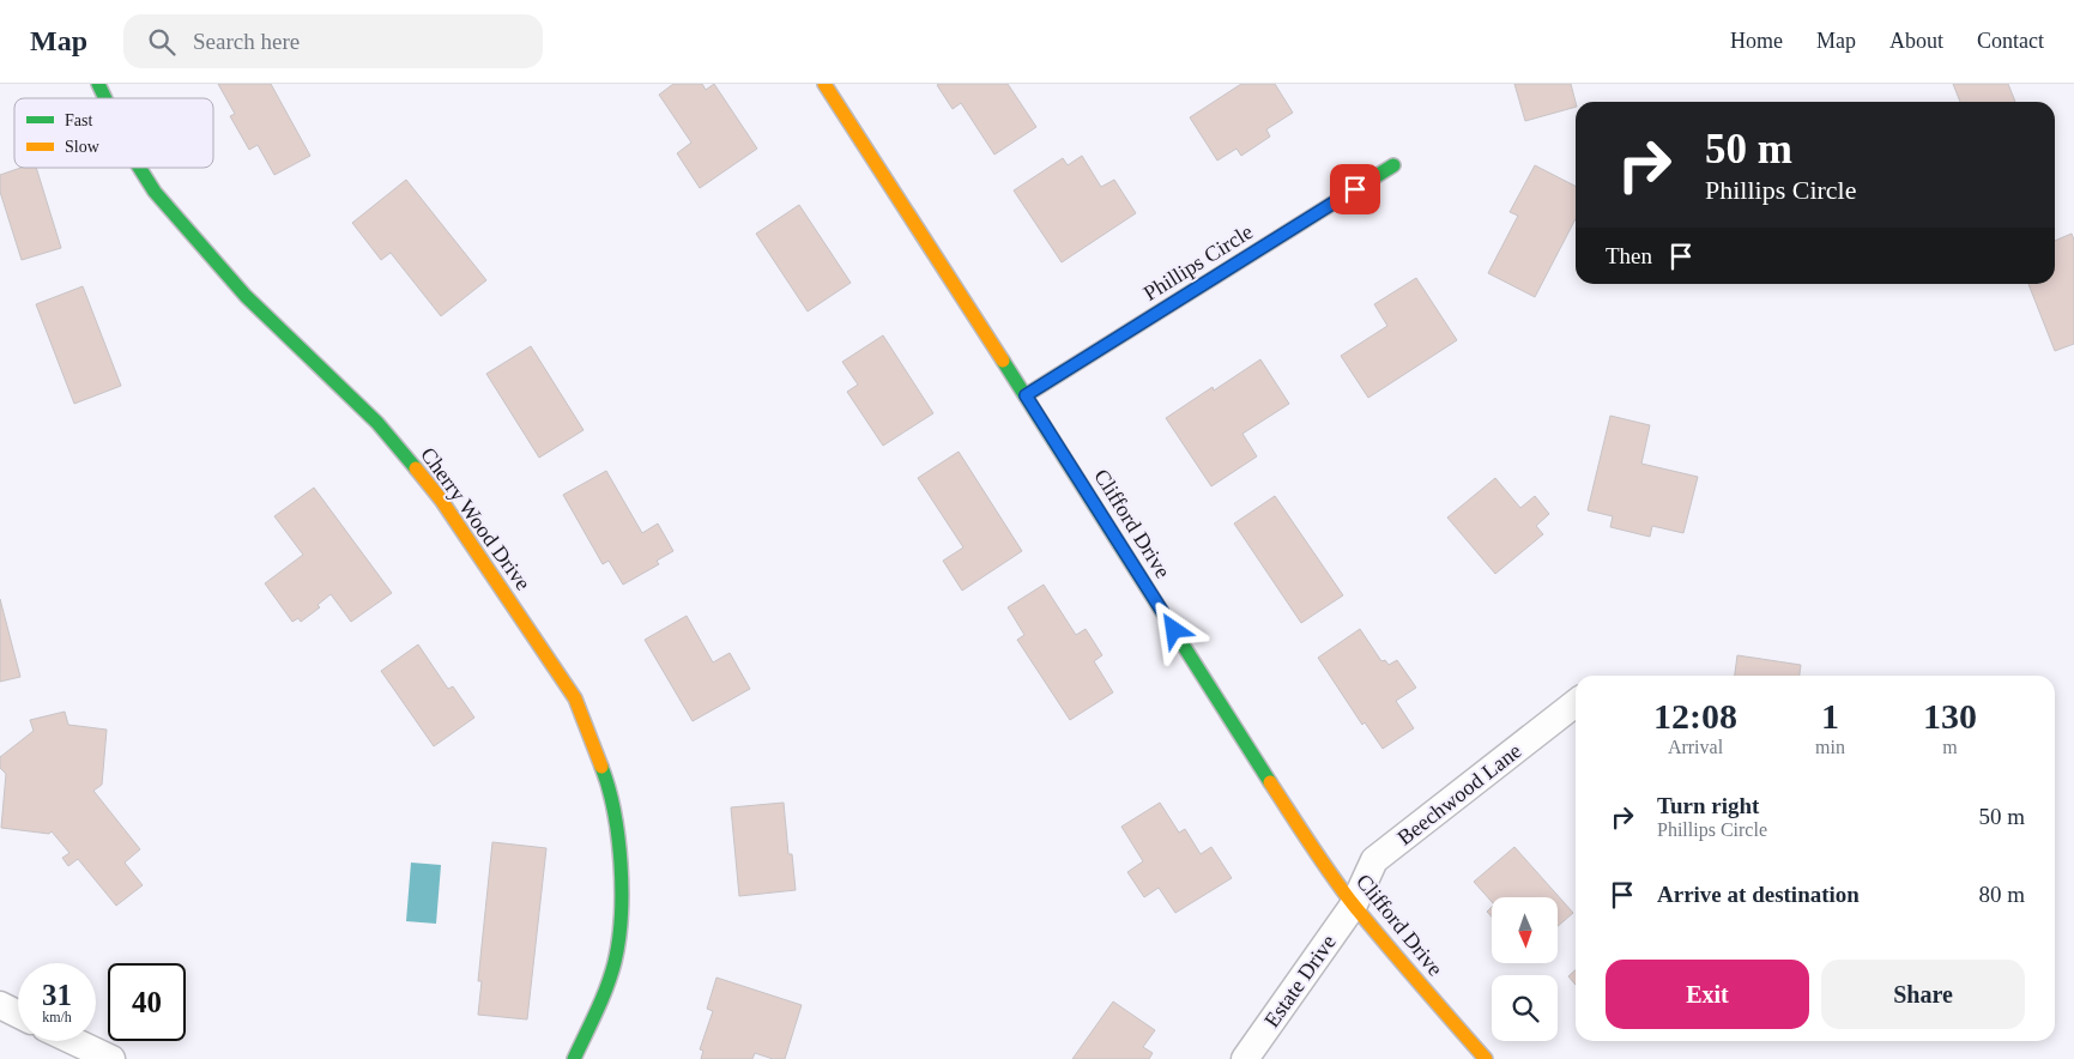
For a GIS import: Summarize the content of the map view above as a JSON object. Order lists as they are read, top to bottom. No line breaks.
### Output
{"streets":{"street":["Phillips Circle","Cherry Wood Drive","Clifford Drive","Beechwood Lane","Estate Drive"]},"crossings":[["Phillips Circle","Clifford Drive"],["Clifford Drive","Beechwood Lane"],["Clifford Drive","Estate Drive"],["Beechwood Lane","Estate Drive"]],"legend":["Fast","Slow"],"north":"bottom","page":{"header":"Map","search":"Search here","nav":["Home","Map","About","Contact"],"turn":["50 m","Phillips Circle"],"then":"Then","eta":["12:08","Arrival","1","min","130","m"],"list":[{"name":"Turn right","note":"Phillips Circle","value":"50 m"},{"name":"Arrive at destination","value":"80 m"}],"buttons":["Exit","Share"],"speed":"31 km/h","limit":"40"}}
